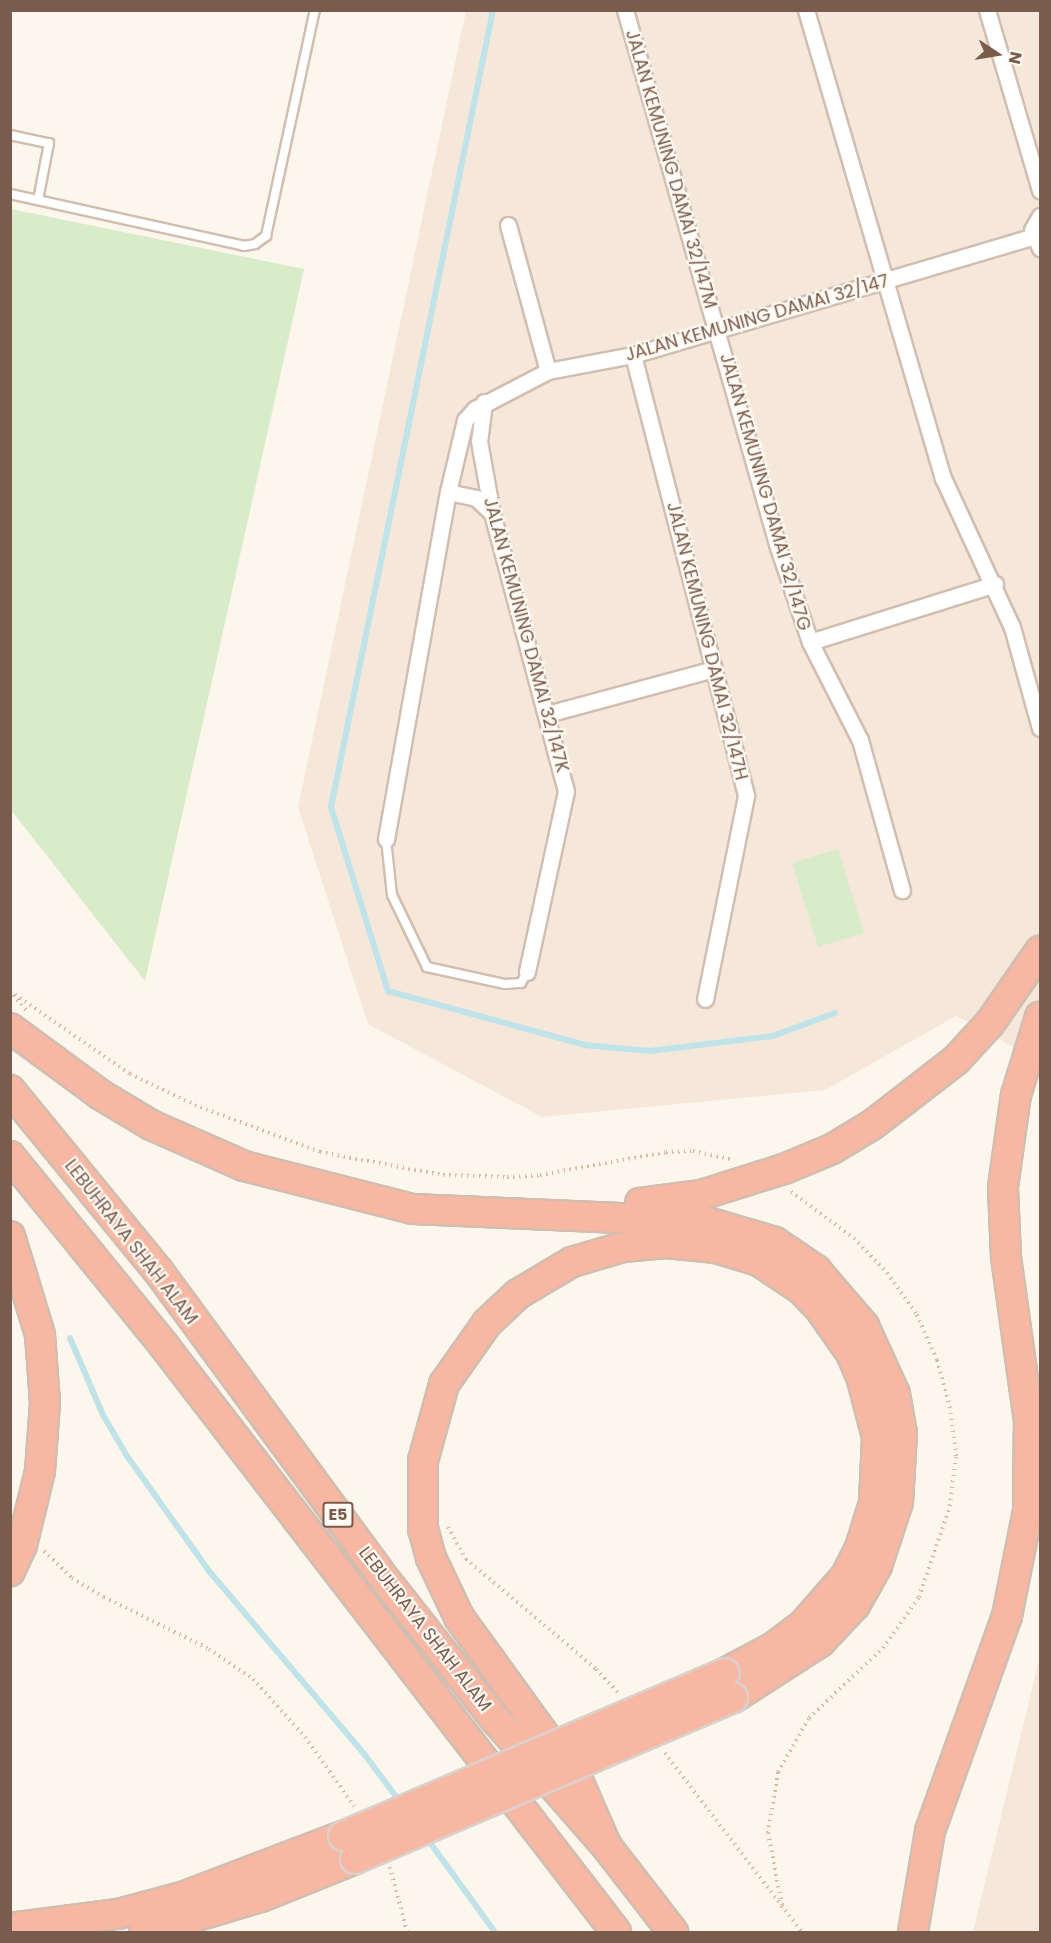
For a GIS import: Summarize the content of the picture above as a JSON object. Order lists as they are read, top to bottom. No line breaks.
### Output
{"streets":{"highway":["LEBUHRAYA SHAH ALAM","E5"],"street":["JALAN KEMUNING DAMAI 32/147M","JALAN KEMUNING DAMAI 32/147","JALAN KEMUNING DAMAI 32/147G","JALAN KEMUNING DAMAI 32/147K","JALAN KEMUNING DAMAI 32/147H"]},"crossings":[["JALAN KEMUNING DAMAI 32/147M","JALAN KEMUNING DAMAI 32/147"],["JALAN KEMUNING DAMAI 32/147M","JALAN KEMUNING DAMAI 32/147G"],["JALAN KEMUNING DAMAI 32/147","JALAN KEMUNING DAMAI 32/147G"],["JALAN KEMUNING DAMAI 32/147","JALAN KEMUNING DAMAI 32/147K"],["JALAN KEMUNING DAMAI 32/147","JALAN KEMUNING DAMAI 32/147H"]],"north":"right"}
